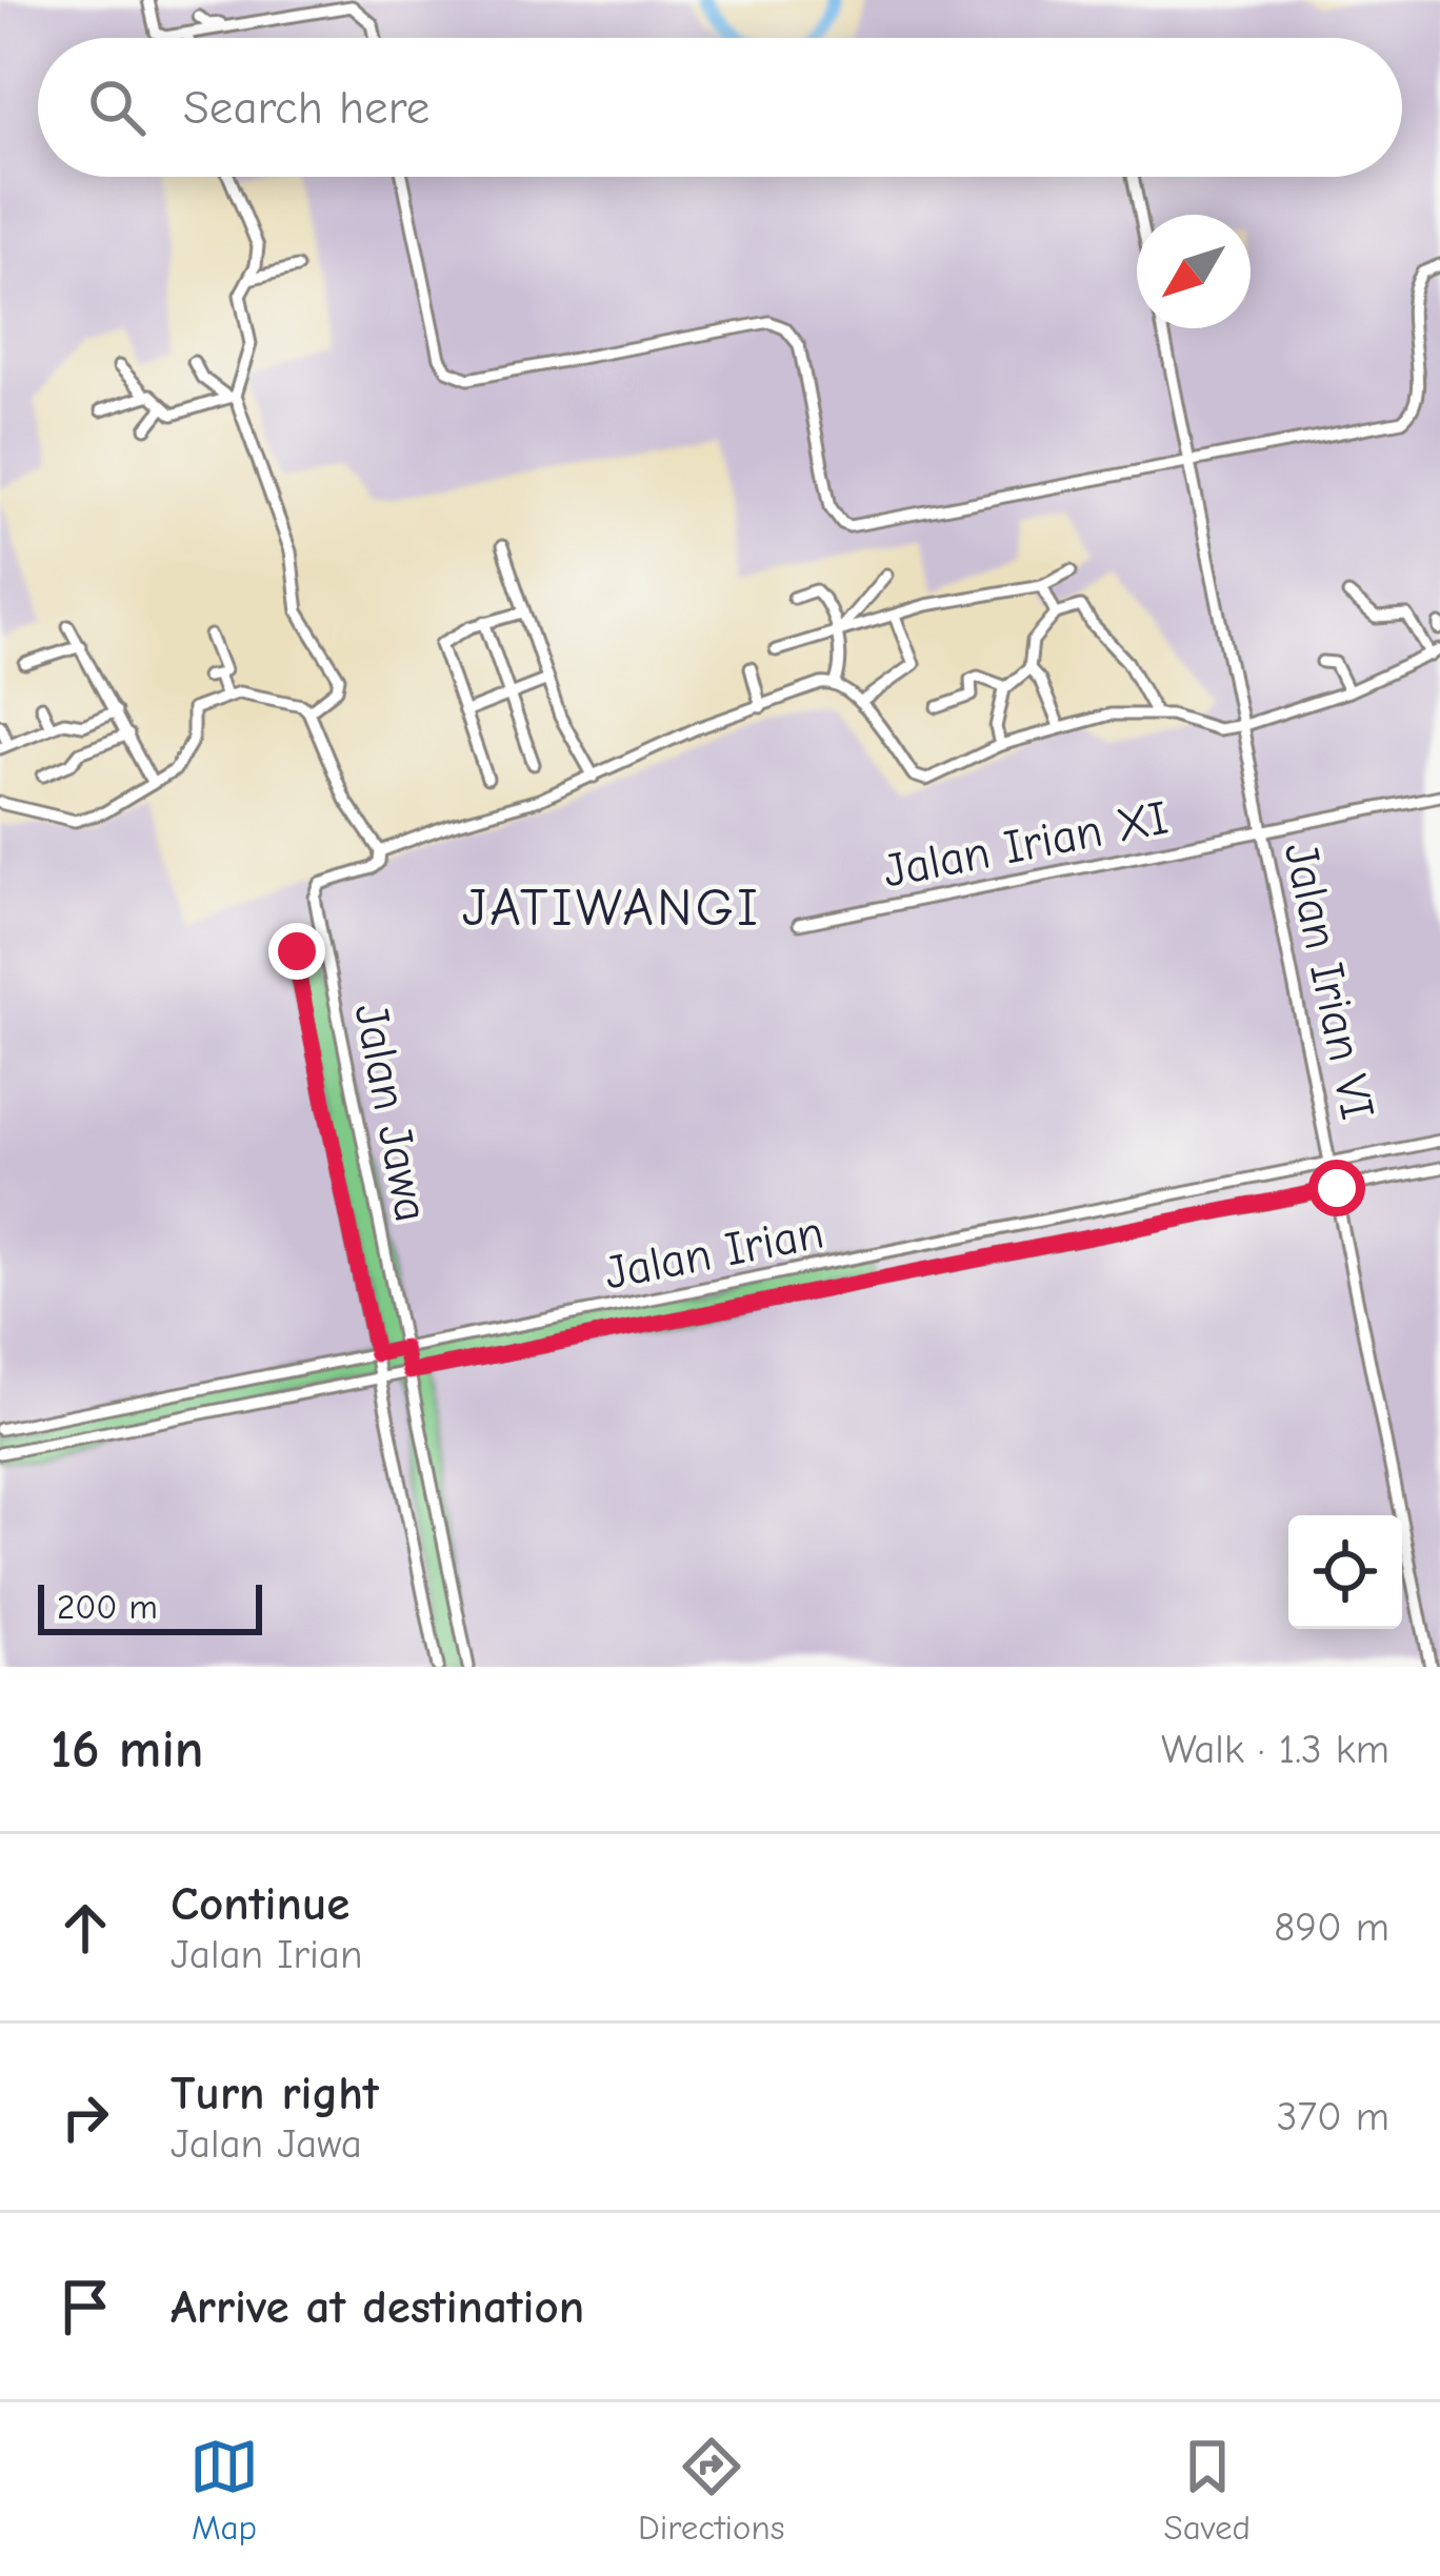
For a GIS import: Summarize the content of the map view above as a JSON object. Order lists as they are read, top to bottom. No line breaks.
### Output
{"streets":{"street":["Jalan Irian XI","Jalan Irian VI","Jalan Jawa","Jalan Irian"]},"crossings":[["Jalan Irian XI","Jalan Irian VI"],["Jalan Irian VI","Jalan Irian"],["Jalan Jawa","Jalan Irian"]],"districts":["JATIWANGI"],"scale_bar":"200 m","north":"bottom left","page":{"search":"Search here","scale":"200 m","heading":["16 min","Walk · 1.3 km"],"list":[["Continue","Jalan Irian","890 m"],["Turn right","Jalan Jawa","370 m"],"Arrive at destination"],"nav":["Map","Directions","Saved"]}}
